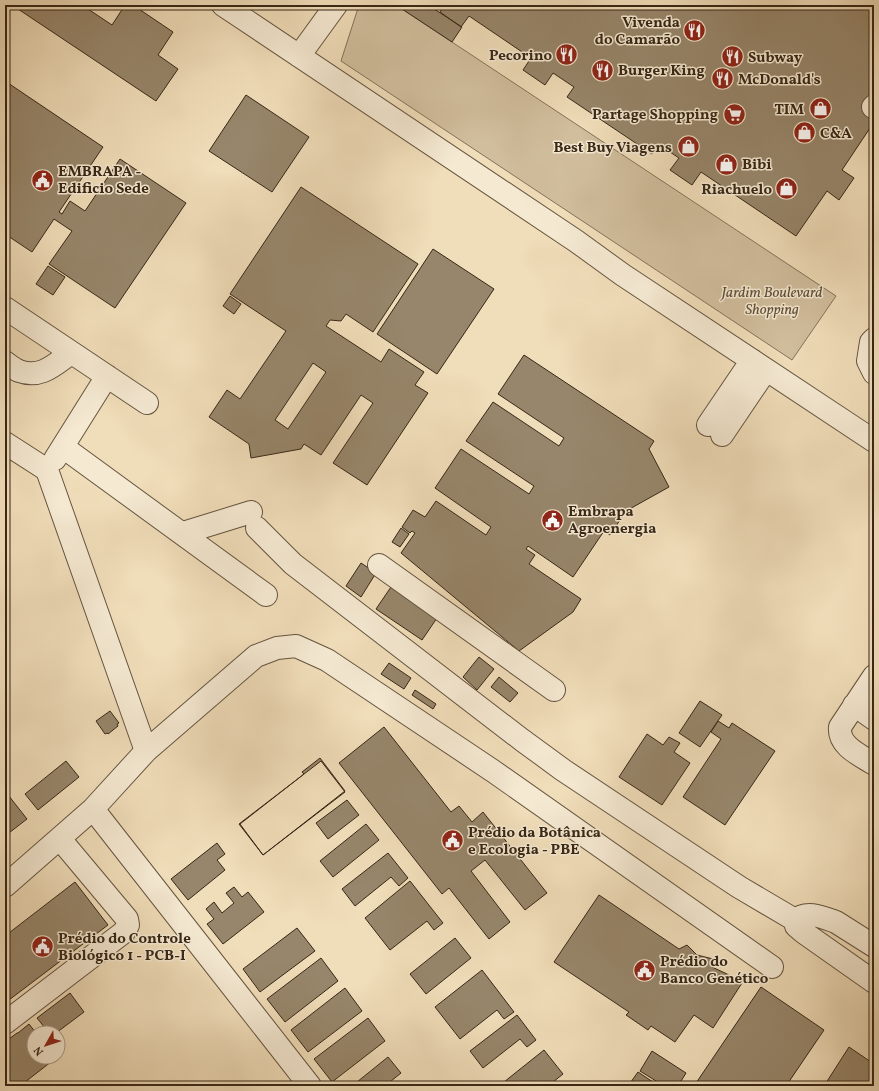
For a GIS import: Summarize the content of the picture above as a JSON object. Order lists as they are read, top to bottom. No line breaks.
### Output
{"parks":["Jardim Boulevard Shopping"],"places":{"restaurant":["Vivenda do Camarão","Pecorino","Subway","Burger King","McDonald's"],"shop":["TIM","C&A","Best Buy Viagens","Bibi","Riachuelo"],"supermarket":["Partage Shopping"],"public building":["EMBRAPA - Edificio Sede","Embrapa Agroenergia","Prédio da Botânica e Ecologia - PBE","Prédio do Controle Biológico 1 - PCB-I","Prédio do Banco Genético"]},"north":"bottom left"}
